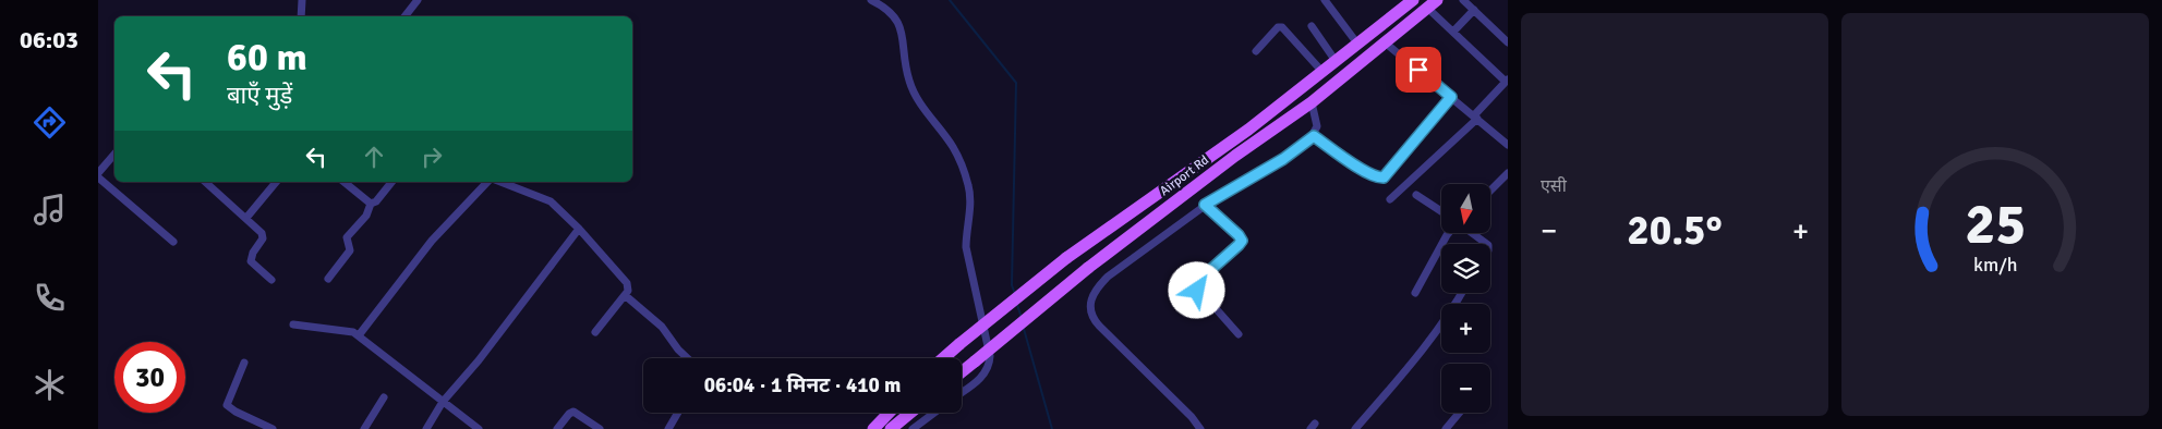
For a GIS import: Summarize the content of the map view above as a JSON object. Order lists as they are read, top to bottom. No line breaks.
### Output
{"streets":{"main road":["Airport Rd"]},"north":"bottom","page":{"tabs":"06:03","tile":"एसी","turn":["60 m","बाएँ मुड़ें"],"map_buttons":["+","−"],"heat":["−","20.5°","+"],"limit":"30","trip":"06:04 · 1 मिनट · 410 m","gauge":["25","km/h"]}}
